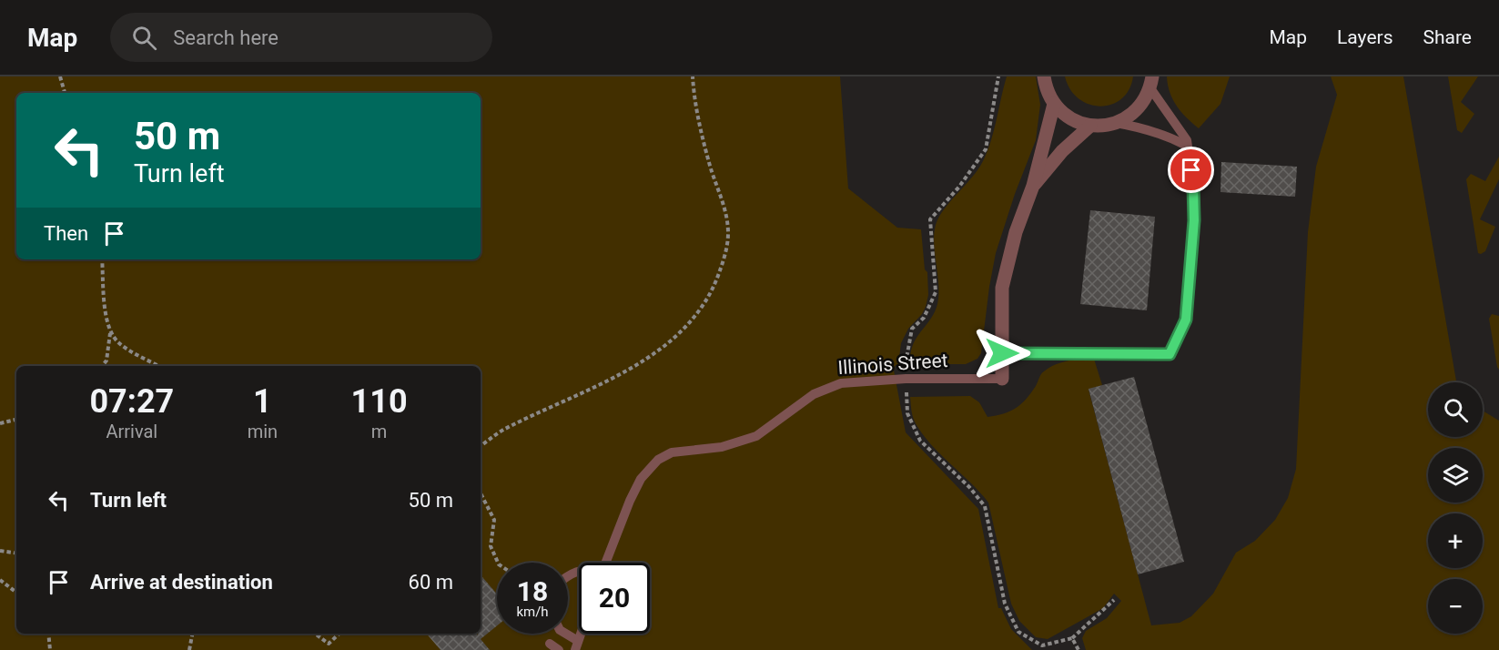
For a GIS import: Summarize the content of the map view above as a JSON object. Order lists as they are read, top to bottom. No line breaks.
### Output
{"streets":{"street":["Illinois Street"]},"page":{"header":"Map","search":"Search here","nav":["Map","Layers","Share"],"turn":["50 m","Turn left"],"then":"Then","eta":["07:27","Arrival","1","min","110","m"],"map_buttons":["+","−"],"list":[{"name":"Turn left","value":"50 m"},{"name":"Arrive at destination","value":"60 m"}],"speed":"18 km/h","limit":"20"}}
